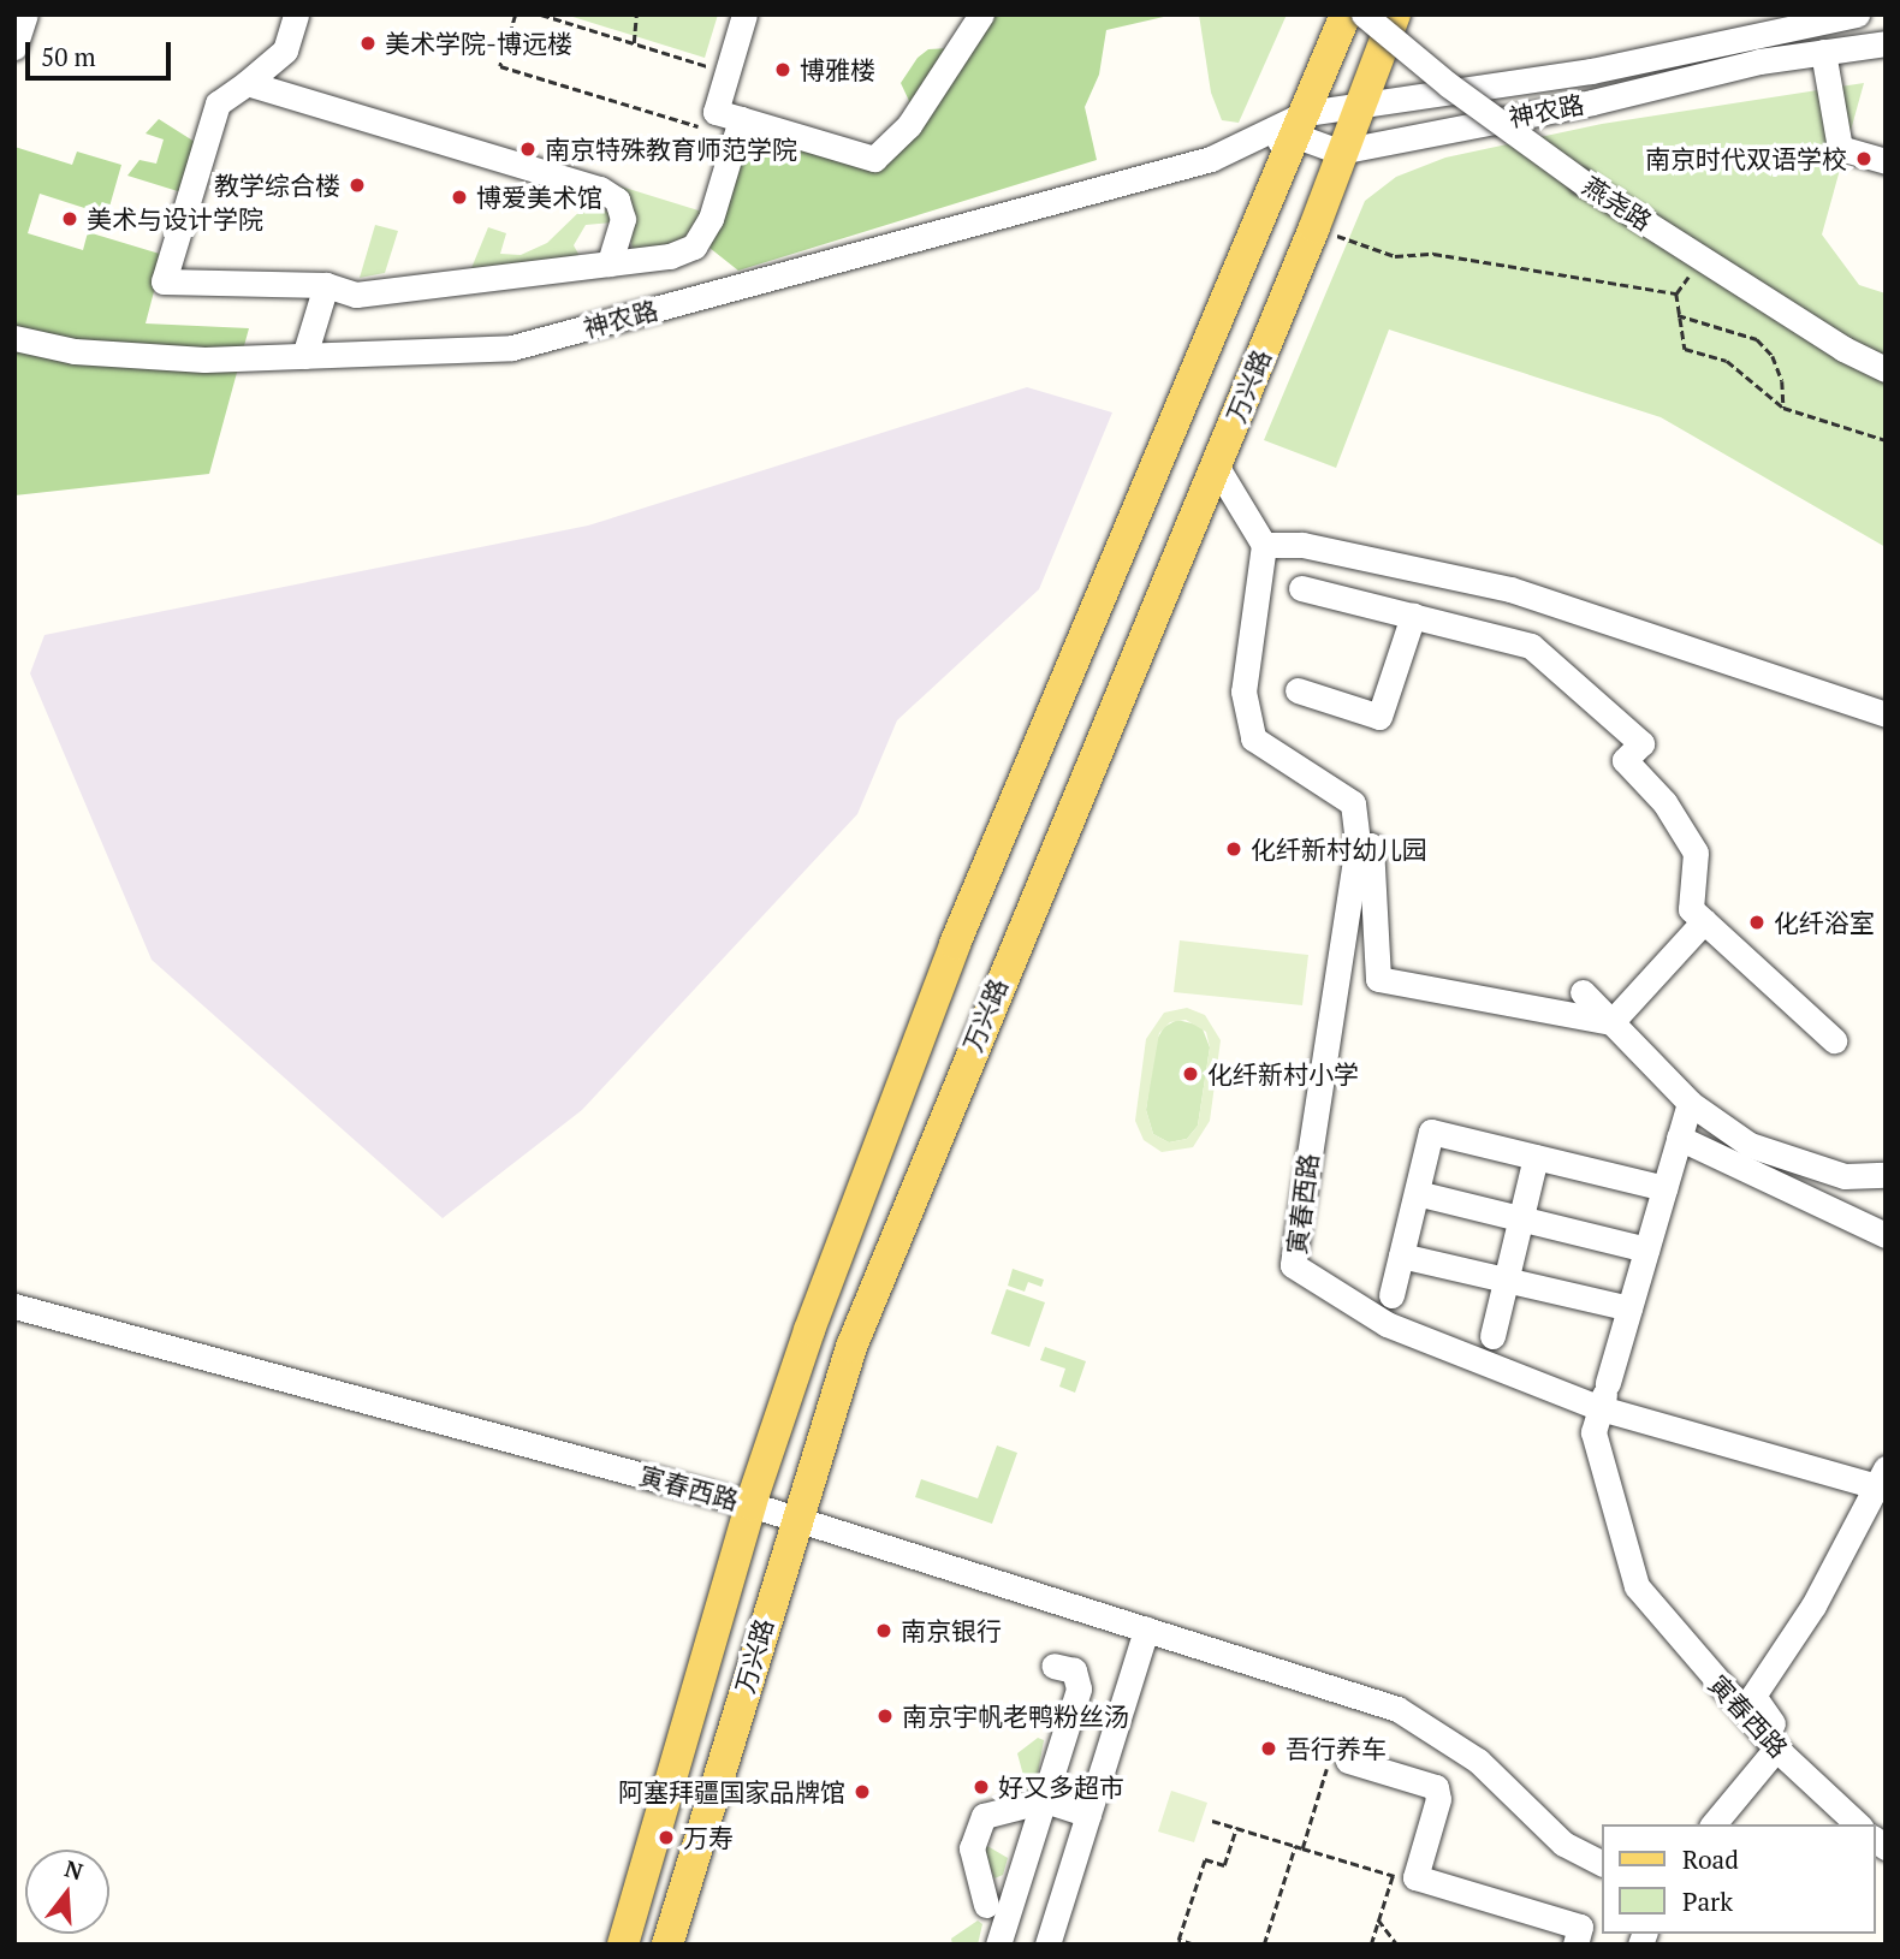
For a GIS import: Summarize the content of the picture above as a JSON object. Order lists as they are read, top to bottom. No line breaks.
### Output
{"streets":{"main road":["万兴路"],"street":["神农路","燕尧路","寅春西路"]},"crossings":[["神农路","万兴路"],["万兴路","寅春西路"]],"places":["美术学院-博远楼","博雅楼","南京特殊教育师范学院","南京时代双语学校","教学综合楼","博爱美术馆","美术与设计学院","化纤新村幼儿园","化纤浴室","化纤新村小学","南京银行","南京宇帆老鸭粉丝汤","吾行养车","好又多超市","阿塞拜疆国家品牌馆","万寿"],"legend":["Road","Park"],"scale_bar":"50 m","north":"top"}
